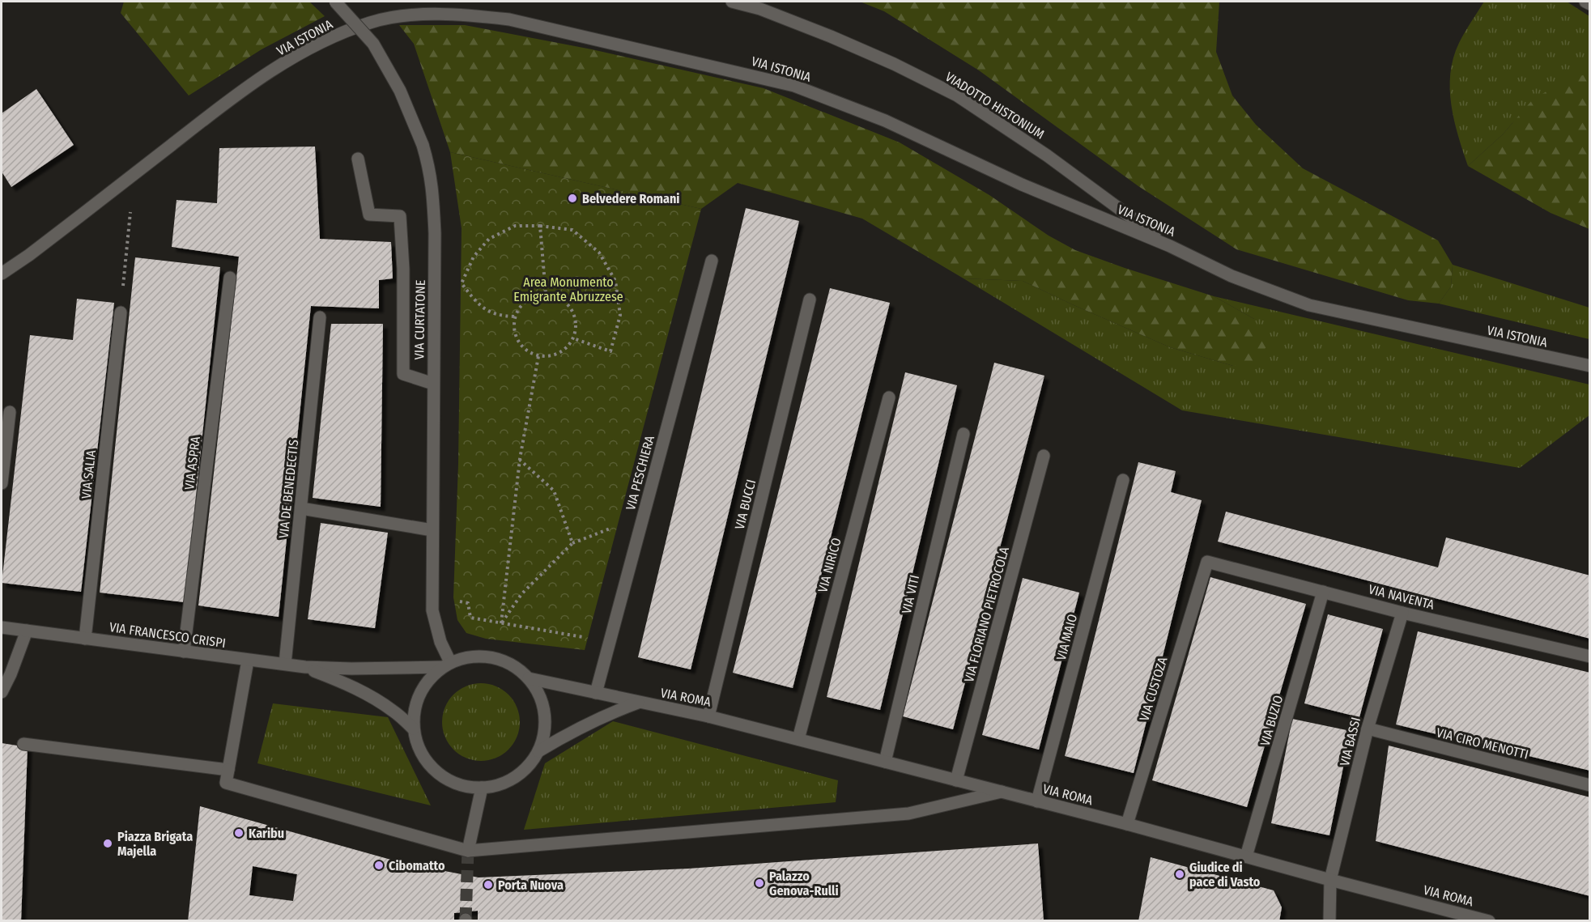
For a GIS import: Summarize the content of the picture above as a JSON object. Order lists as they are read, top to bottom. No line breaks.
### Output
{"streets":{"street":["VIA ISTONIA","VIADOTTO HISTONIUM","VIA CURTATONE","VIA ASPRA","VIA PESCHIERA","VIA SALIA","VIA DE BENEDECTIS","VIA BUCCI","VIA NIRICO","VIA VITI","VIA NAVENTA","VIA FLORIANO PIETROCOLA","VIA FRANCESCO CRISPI","VIA MAIO","VIA CUSTOZA","VIA ROMA","VIA BUZIO","VIA BASSI","VIA CIRO MENOTTI"]},"crossings":[["VIA ISTONIA","VIADOTTO HISTONIUM"],["VIA CURTATONE","VIA FRANCESCO CRISPI"],["VIA CURTATONE","VIA ROMA"],["VIA ASPRA","VIA FRANCESCO CRISPI"],["VIA PESCHIERA","VIA ROMA"],["VIA SALIA","VIA FRANCESCO CRISPI"],["VIA DE BENEDECTIS","VIA FRANCESCO CRISPI"],["VIA BUCCI","VIA ROMA"],["VIA NIRICO","VIA ROMA"],["VIA VITI","VIA ROMA"],["VIA NAVENTA","VIA CUSTOZA"],["VIA NAVENTA","VIA BUZIO"],["VIA NAVENTA","VIA BASSI"],["VIA FLORIANO PIETROCOLA","VIA ROMA"],["VIA FRANCESCO CRISPI","VIA ROMA"],["VIA MAIO","VIA ROMA"],["VIA CUSTOZA","VIA ROMA"],["VIA ROMA","VIA BUZIO"],["VIA ROMA","VIA BASSI"],["VIA BASSI","VIA CIRO MENOTTI"]],"parks":["Area Monumento Emigrante Abruzzese"],"places":["Belvedere Romani","Karibu","Piazza Brigata Majella","Cibomatto","Giudice di pace di Vasto","Palazzo Genova-Rulli","Porta Nuova"]}
